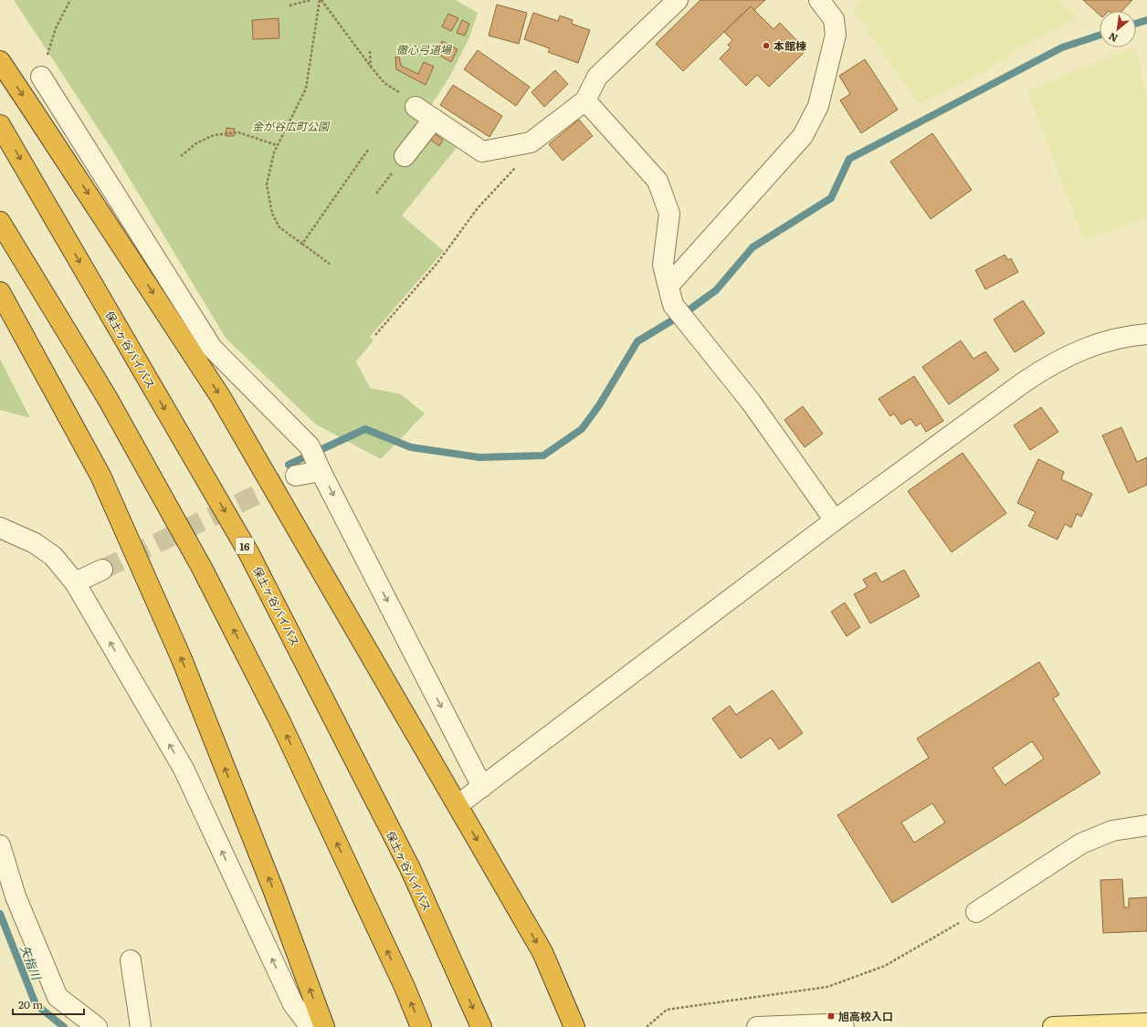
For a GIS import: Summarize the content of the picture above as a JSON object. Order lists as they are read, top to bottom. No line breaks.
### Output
{"streets":{"highway":["保土ヶ谷バイパス","16"]},"water":["矢指川"],"parks":["徹心弓道場","金が谷広町公園"],"places":{"other":["本館棟"],"transit":["旭高校入口"]},"scale_bar":"20 m","north":"bottom left"}
